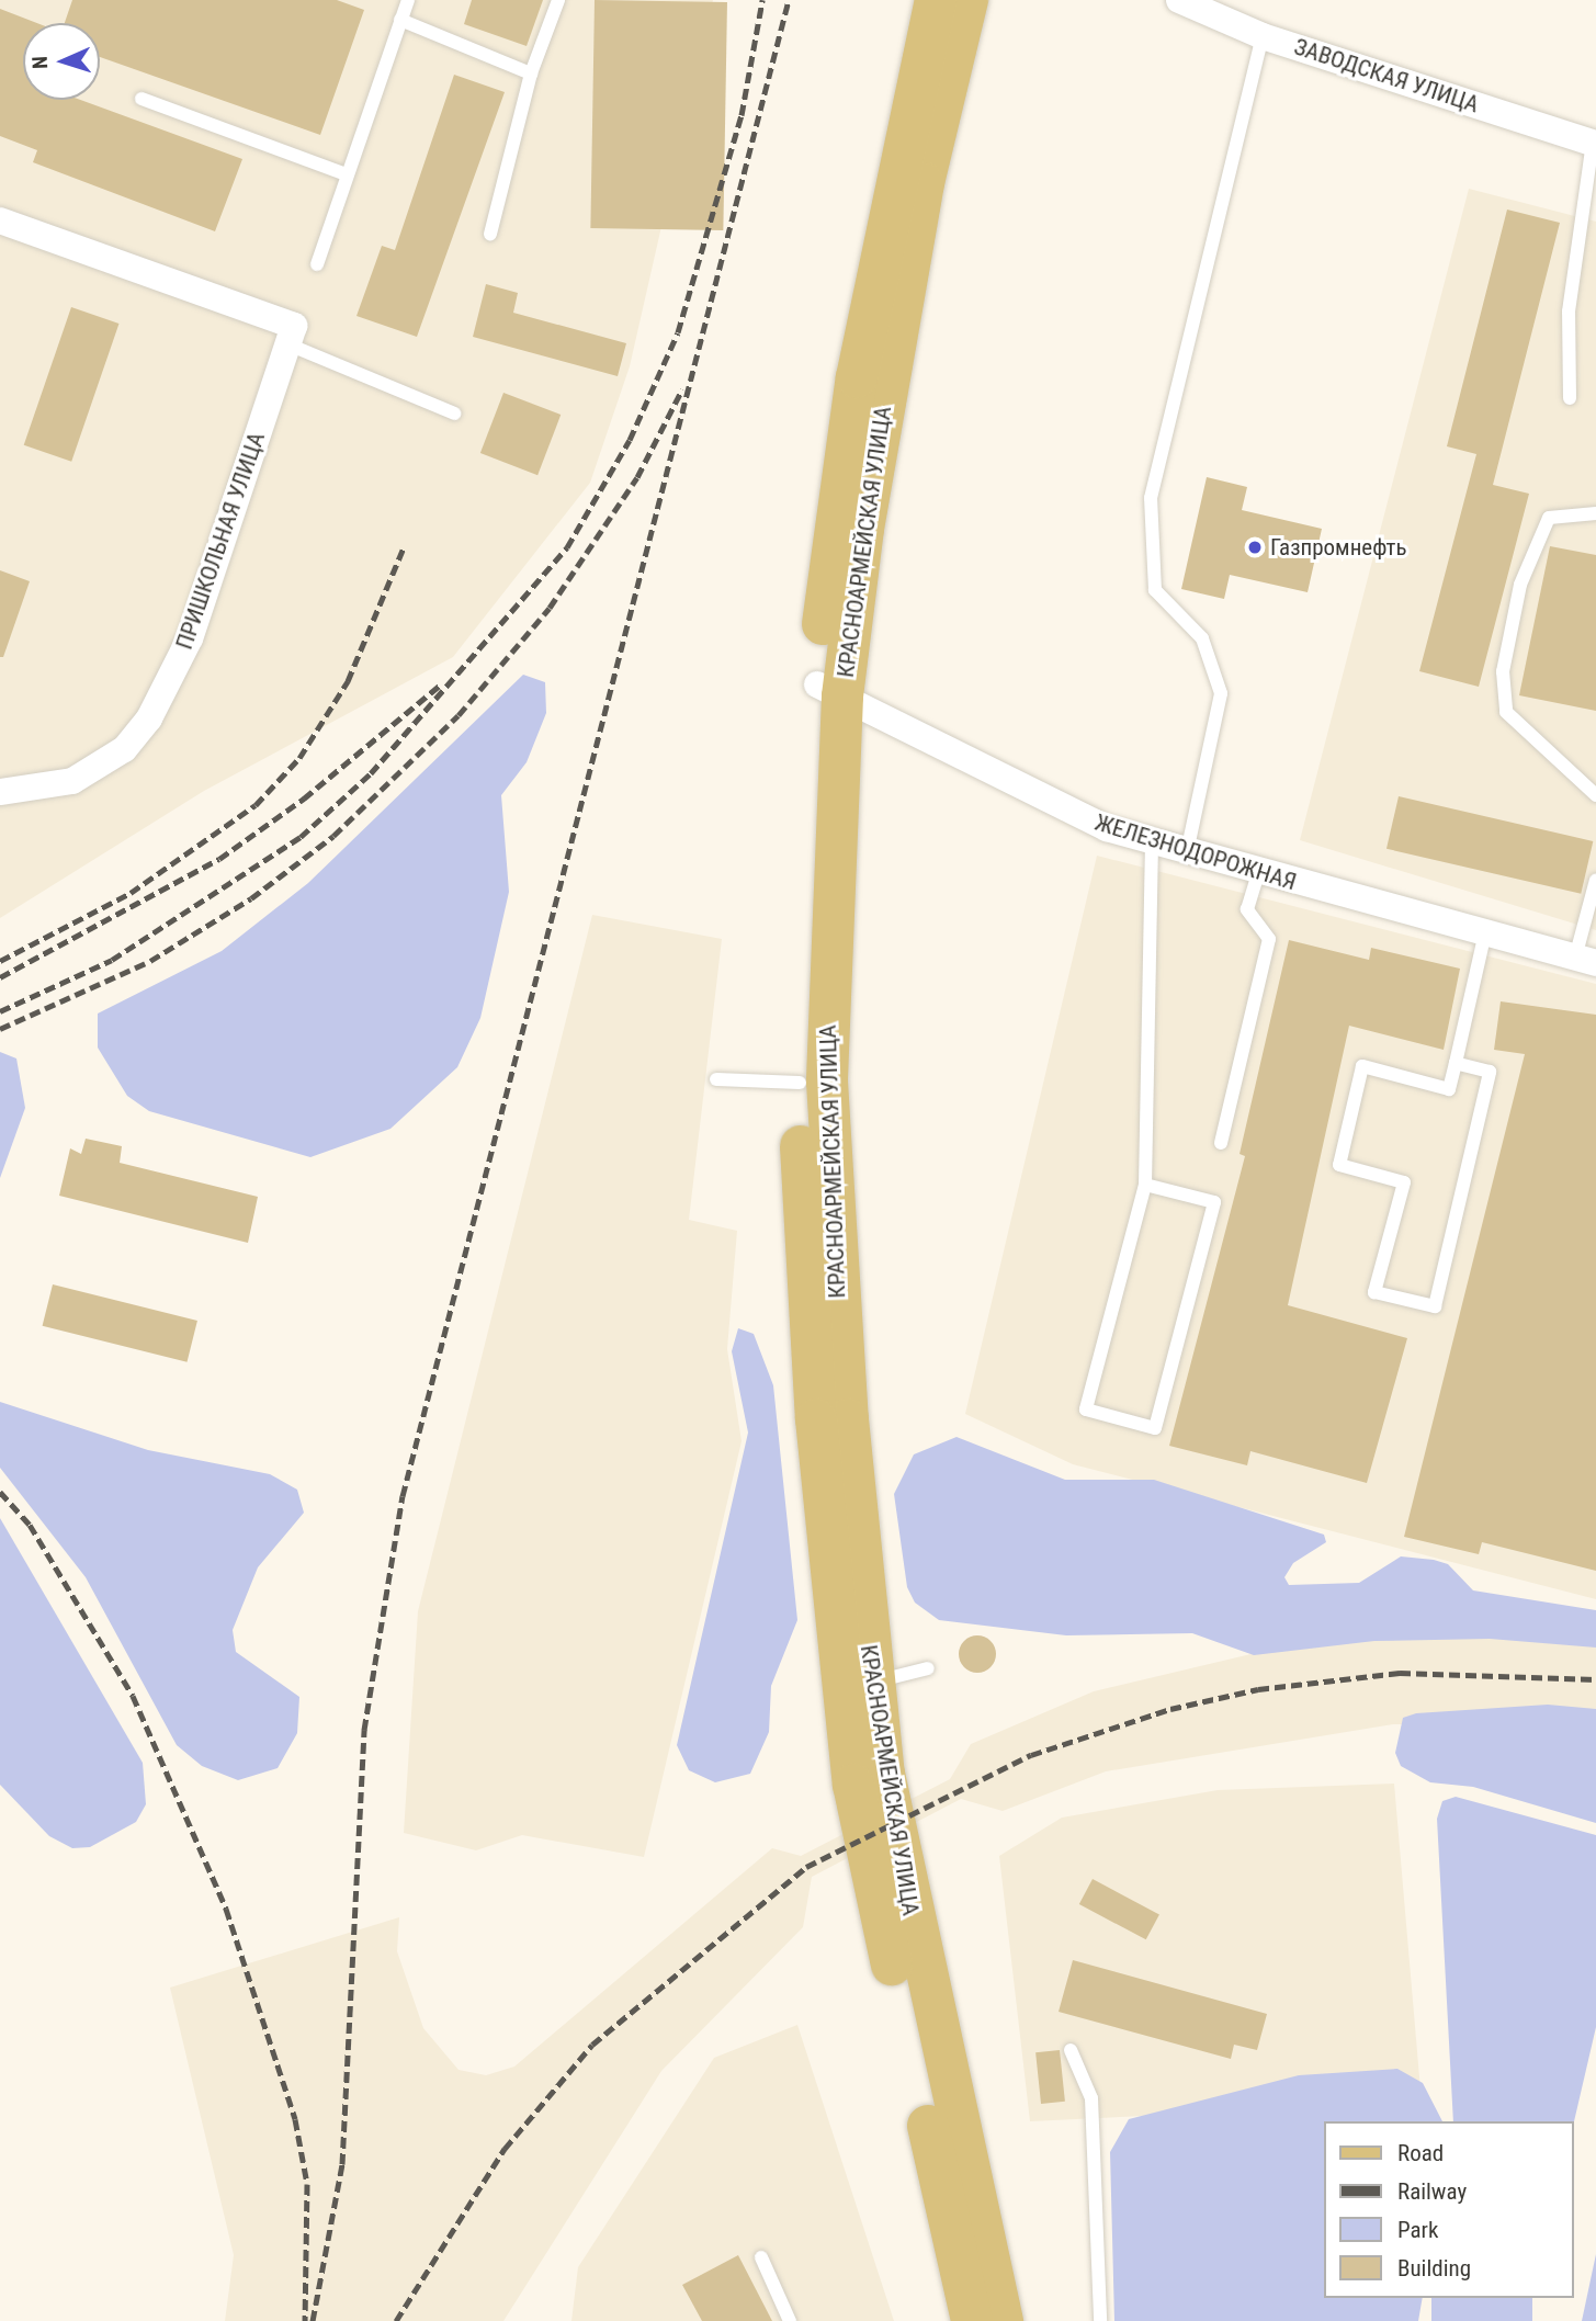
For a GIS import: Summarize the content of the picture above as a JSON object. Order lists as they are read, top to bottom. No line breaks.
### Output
{"streets":{"main road":["КРАСНОАРМЕЙСКАЯ УЛИЦА"],"street":["ЗАВОДСКАЯ УЛИЦА","ПРИШКОЛЬНАЯ УЛИЦА","ЖЕЛЕЗНОДОРОЖНАЯ"]},"crossings":[["КРАСНОАРМЕЙСКАЯ УЛИЦА","ЖЕЛЕЗНОДОРОЖНАЯ"]],"places":["Газпромнефть"],"legend":["Road","Railway","Park","Building"],"north":"left"}
